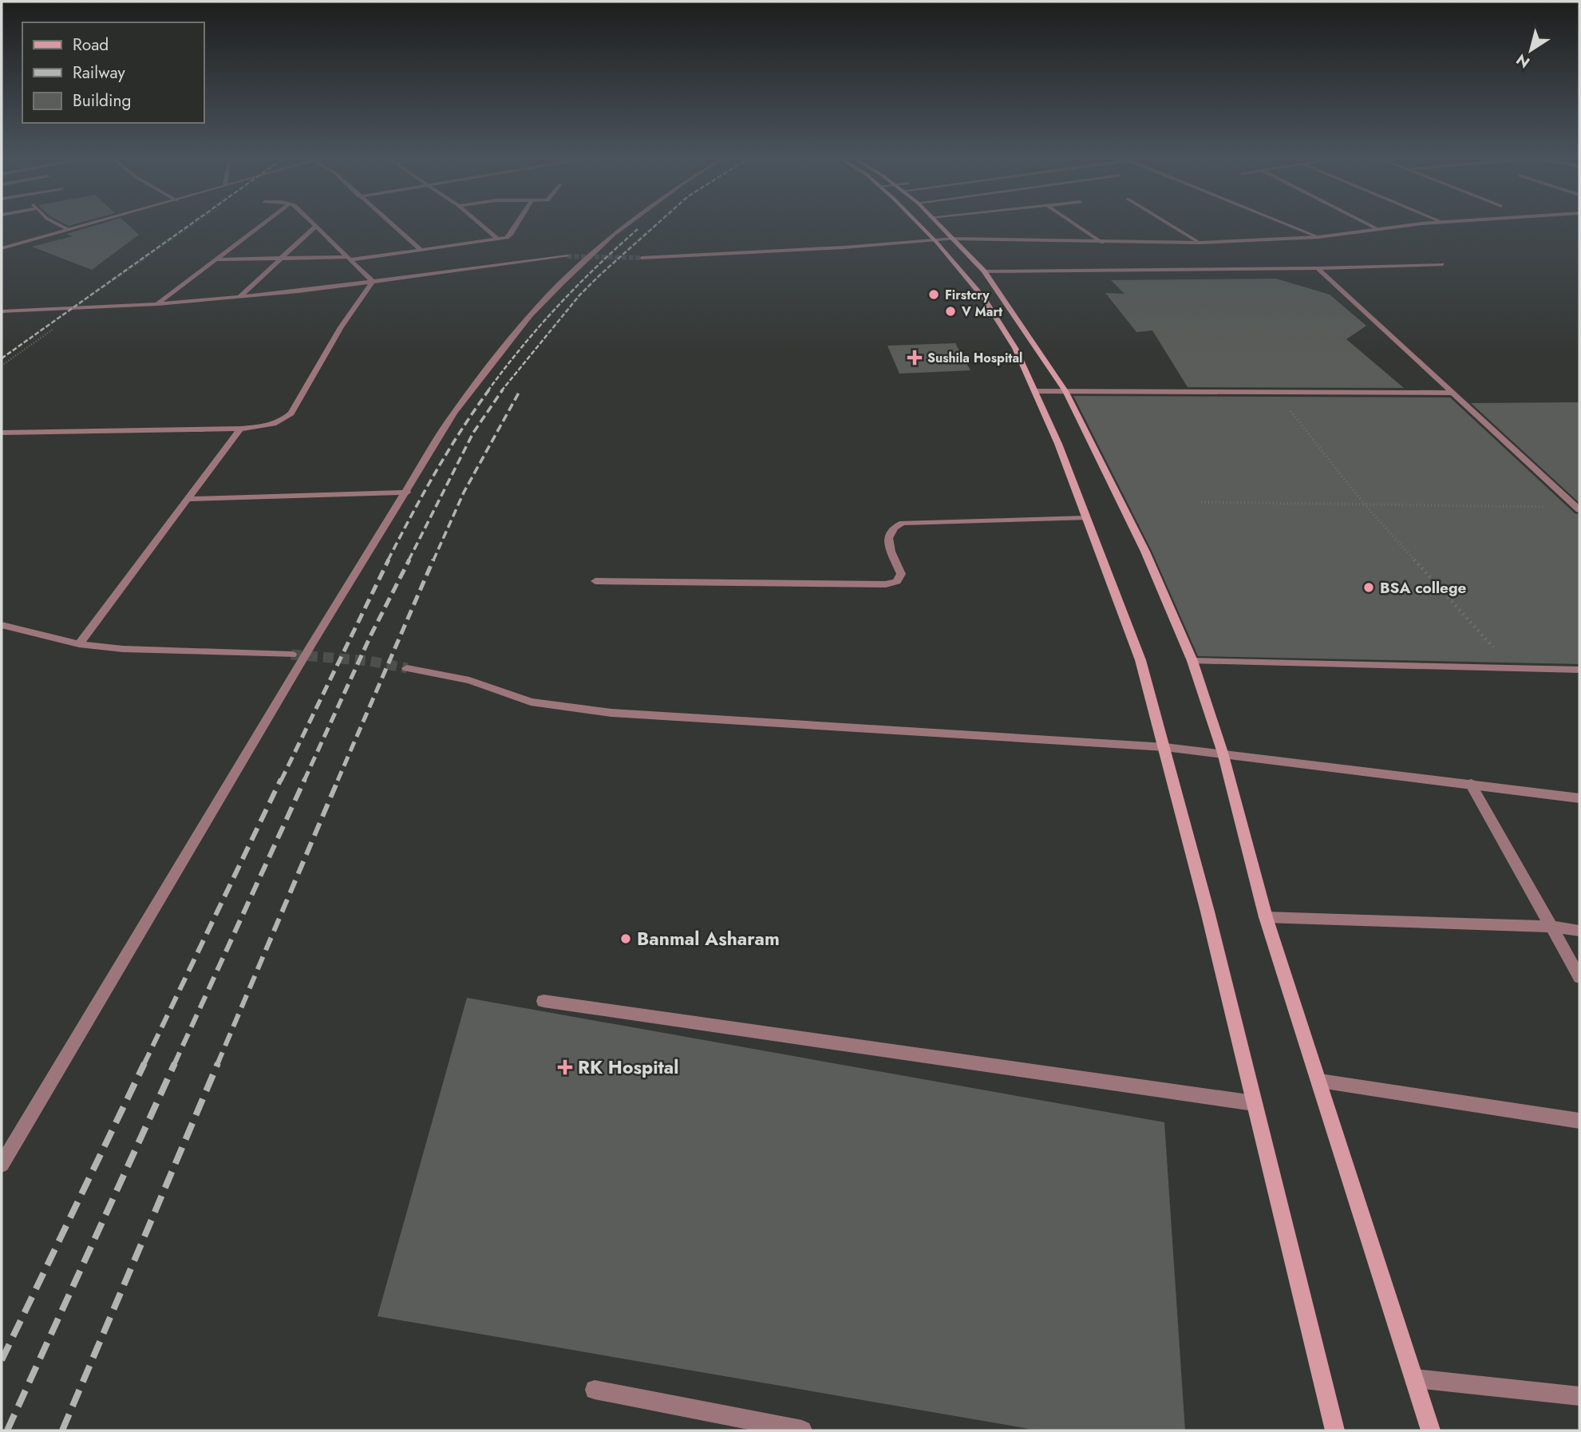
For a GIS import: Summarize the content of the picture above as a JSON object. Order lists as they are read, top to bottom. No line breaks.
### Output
{"places":{"other":["Firstcry","V Mart","BSA college","Banmal Asharam"],"health":["Sushila Hospital","RK Hospital"]},"legend":["Road","Railway","Building"],"north":"bottom left"}
